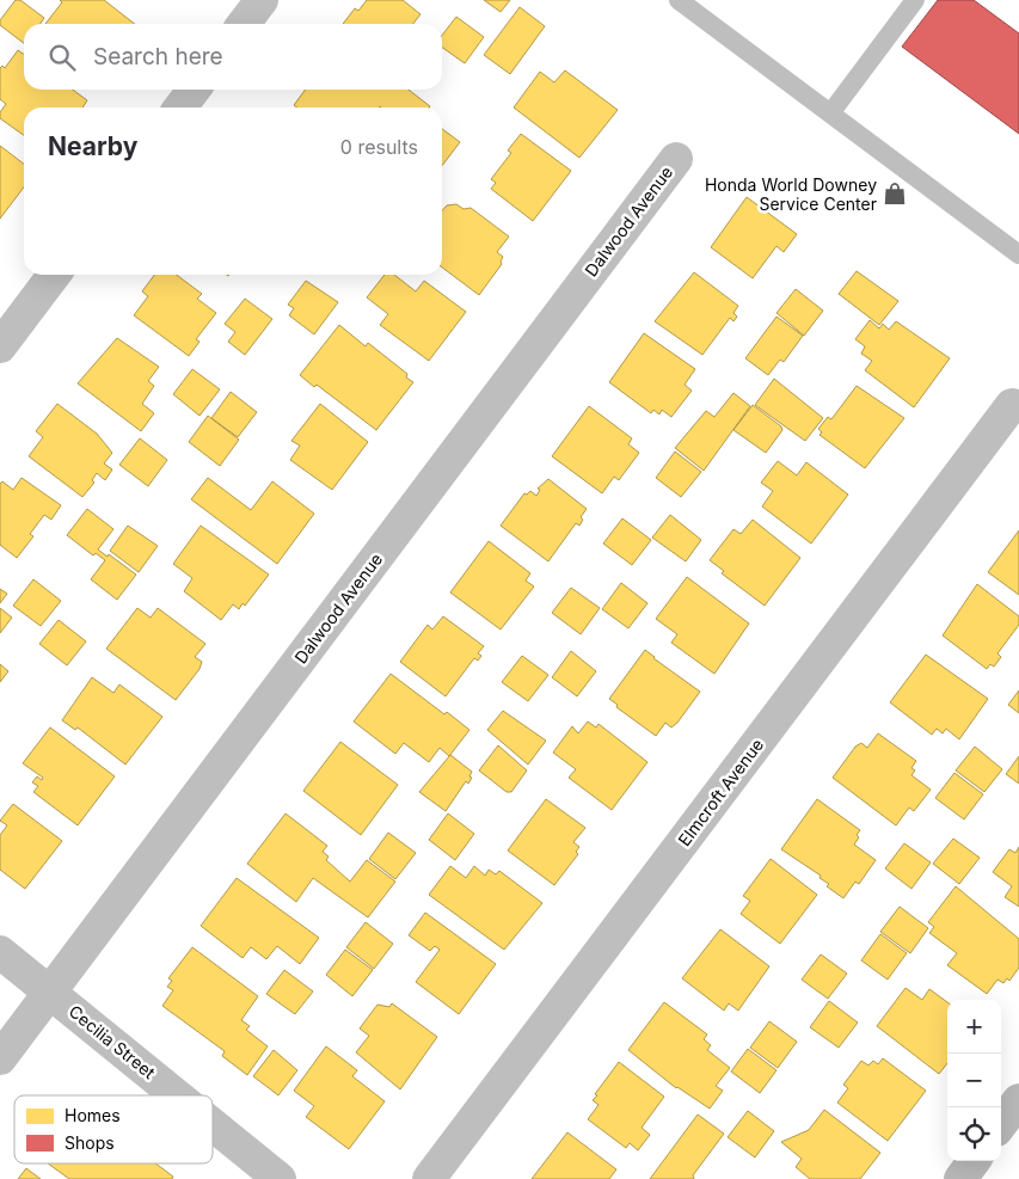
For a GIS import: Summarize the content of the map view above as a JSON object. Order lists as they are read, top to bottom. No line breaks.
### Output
{"streets":{"street":["Dalwood Avenue","Elmcroft Avenue","Cecilia Street"]},"crossings":[["Dalwood Avenue","Cecilia Street"]],"places":{"shop":["Honda World Downey Service Center"]},"legend":["Homes","Shops"],"page":{"search":"Search here","heading":["Nearby","0 results"],"map_buttons":["+","−"]}}
